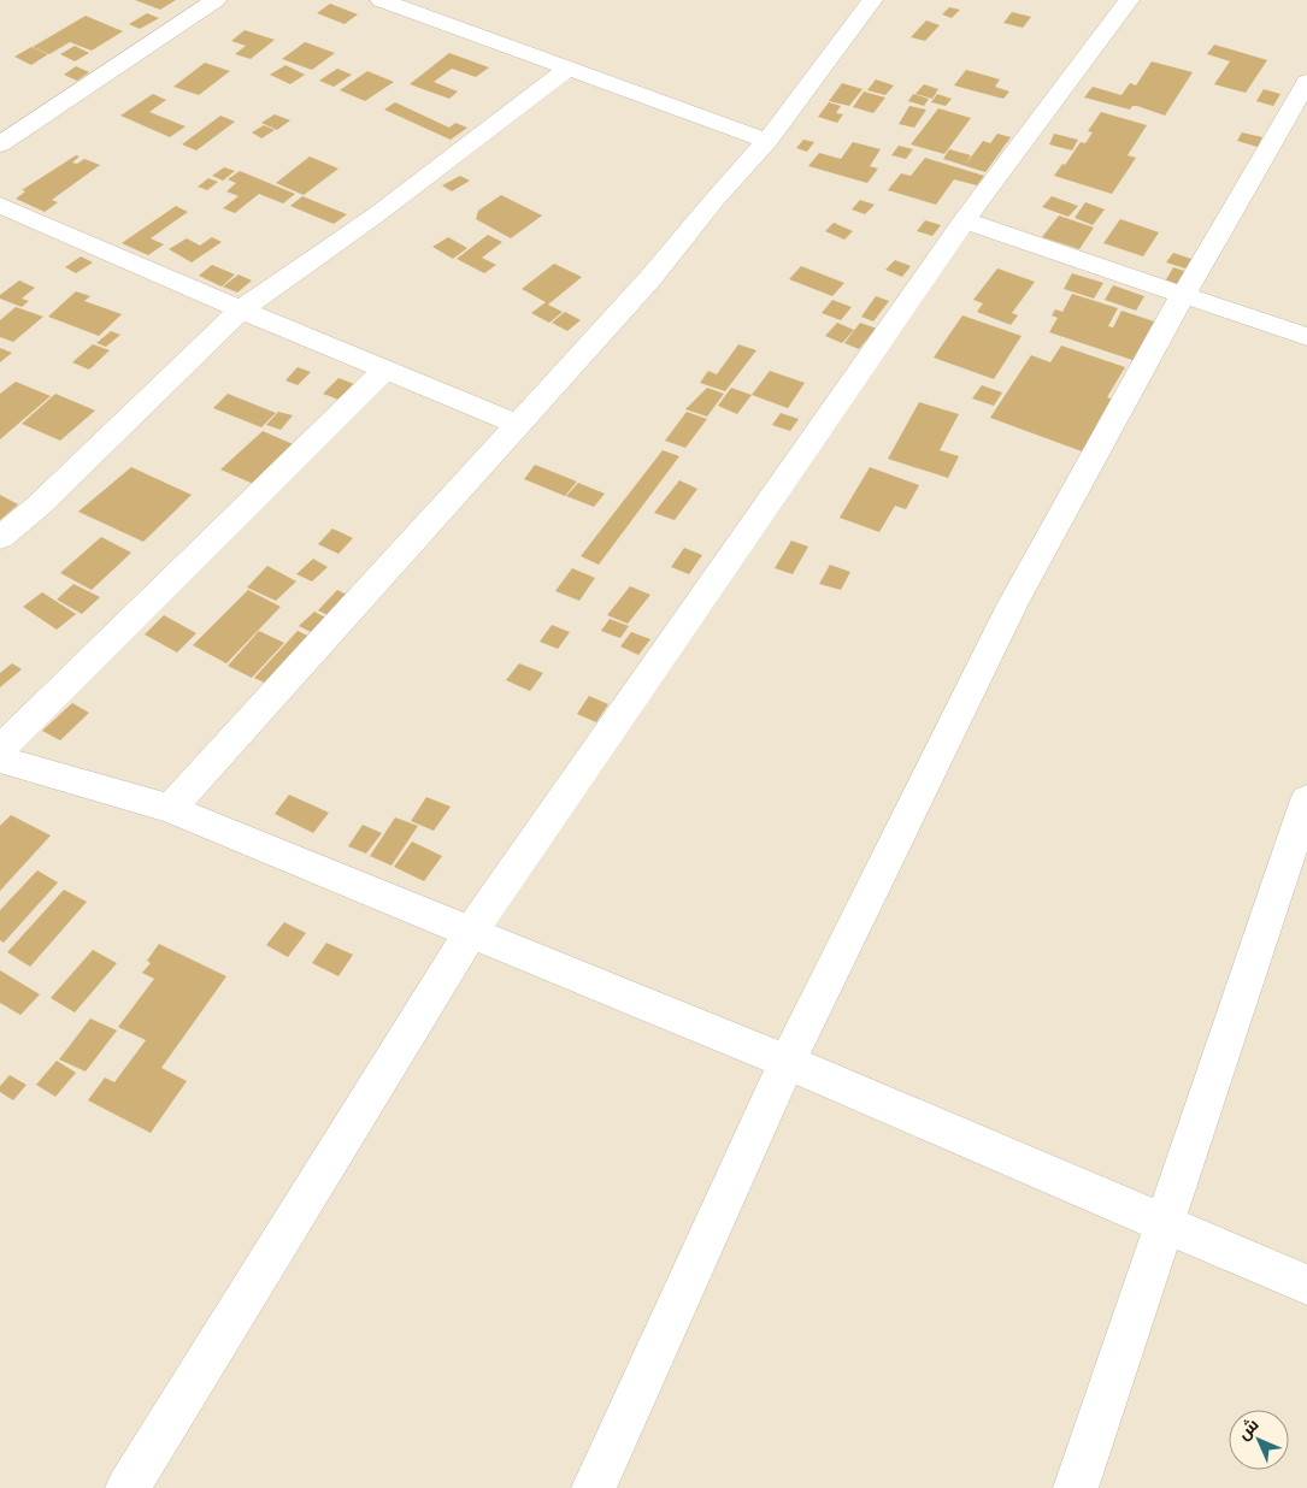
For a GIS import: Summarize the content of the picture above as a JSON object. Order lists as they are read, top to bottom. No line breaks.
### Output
{"north":"top left"}
